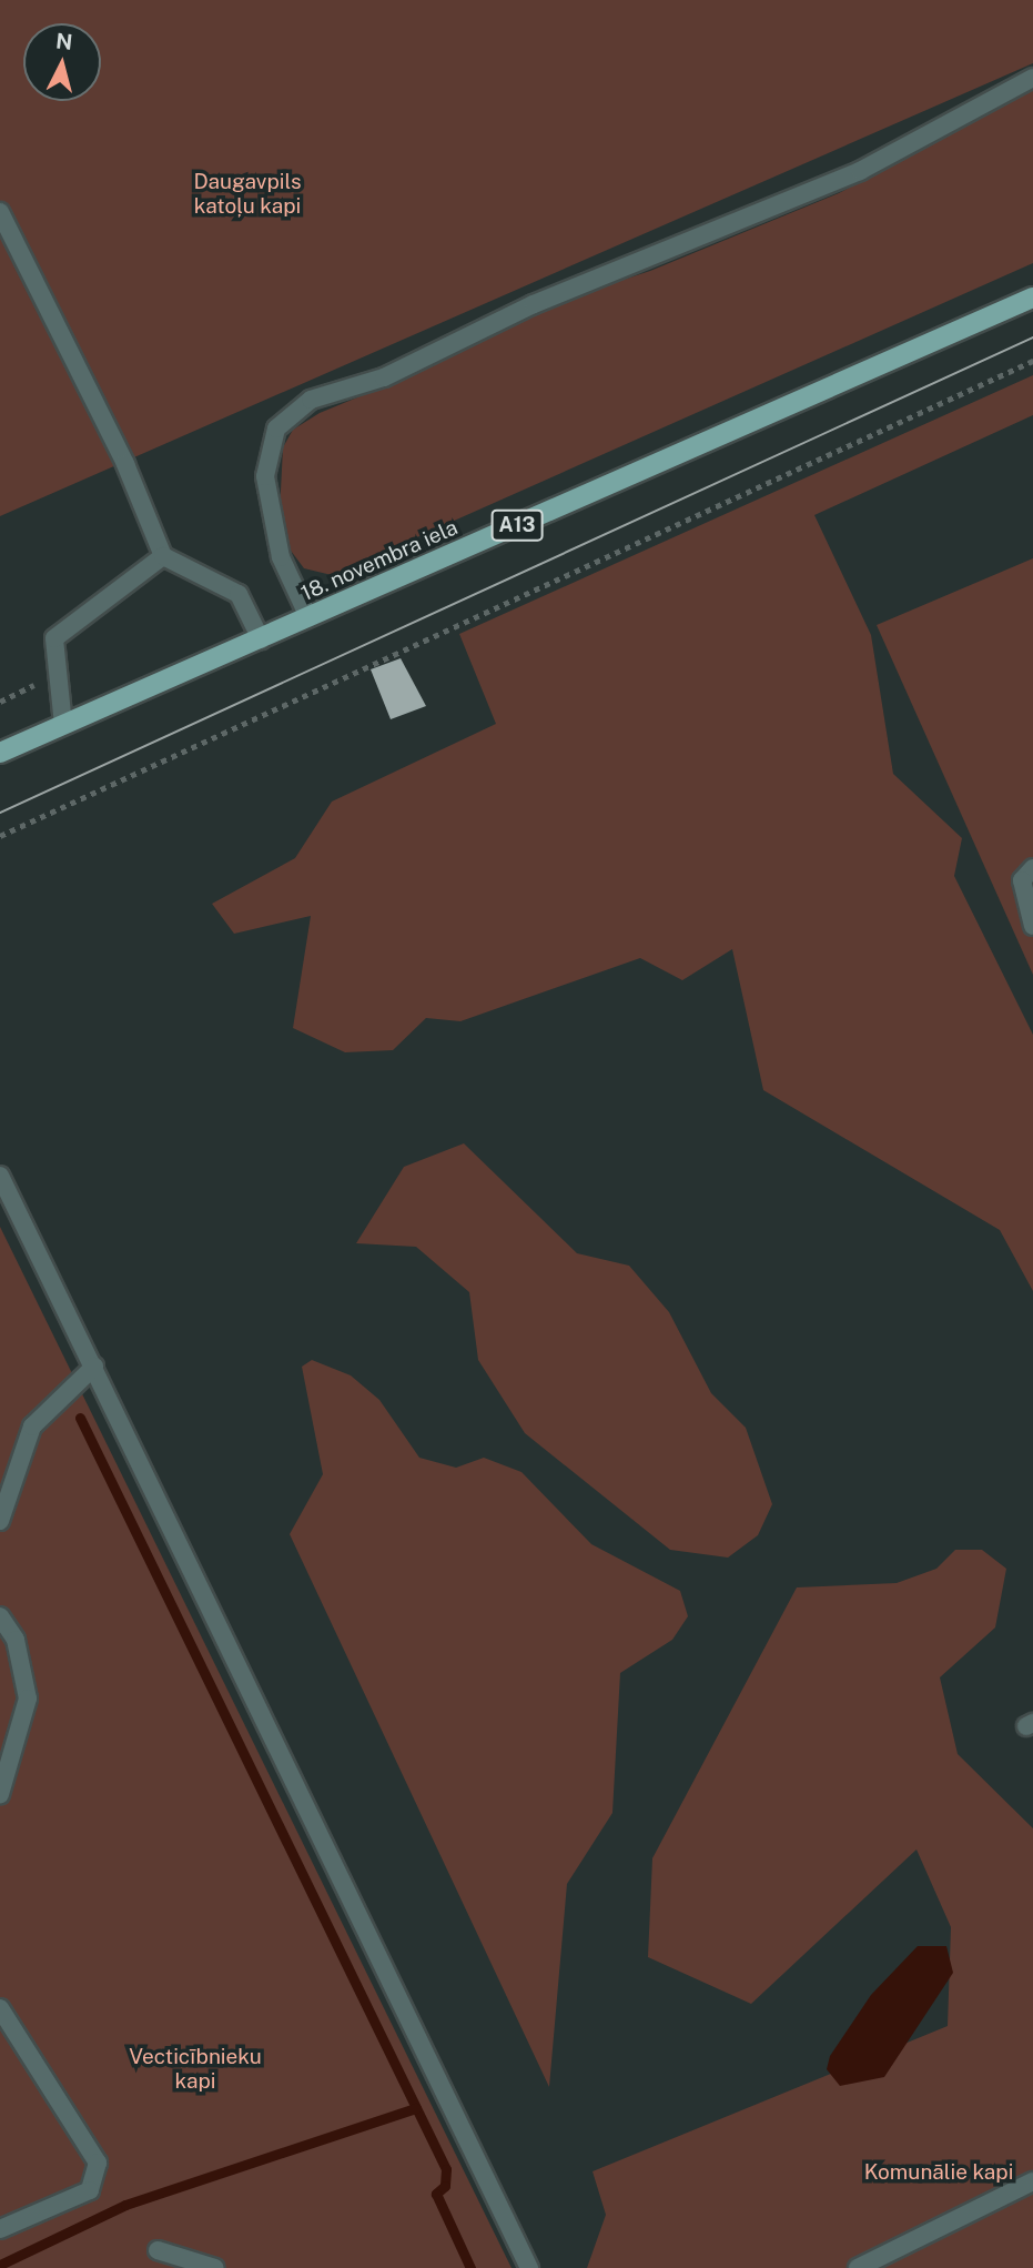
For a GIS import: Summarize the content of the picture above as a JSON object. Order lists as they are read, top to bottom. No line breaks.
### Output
{"streets":{"main road":["A13","18. novembra iela"]},"parks":["Daugavpils katoļu kapi","Vecticībnieku kapi","Komunālie kapi"],"north":"top"}
